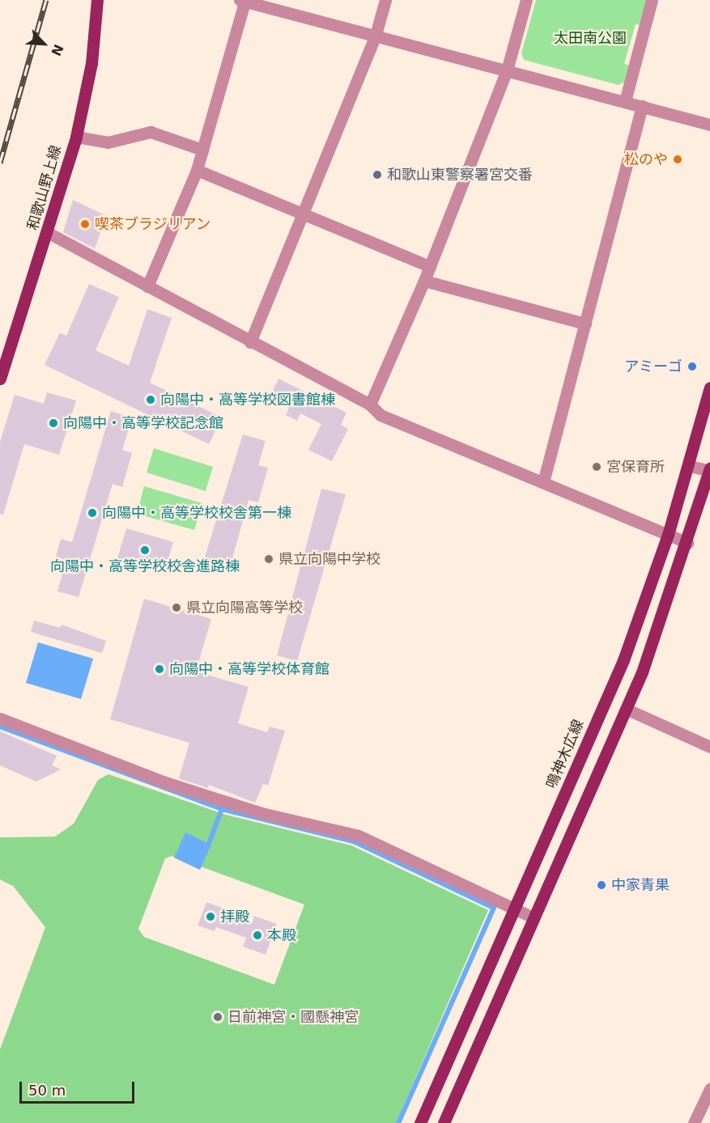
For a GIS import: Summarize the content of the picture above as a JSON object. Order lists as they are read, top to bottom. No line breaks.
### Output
{"streets":{"main road":["和歌山野上線","鳴神木広線"]},"parks":["太田南公園"],"places":["松のや","和歌山東警察署宮交番","喫茶ブラジリアン","アミーゴ","向陽中・高等学校図書館棟","向陽中・高等学校記念館","宮保育所","向陽中・高等学校校舎第一棟","向陽中・高等学校校舎進路棟","県立向陽中学校","県立向陽高等学校","向陽中・高等学校体育館","中家青果","拝殿","本殿","日前神宮・國懸神宮"],"scale_bar":"50 m","north":"bottom right"}
